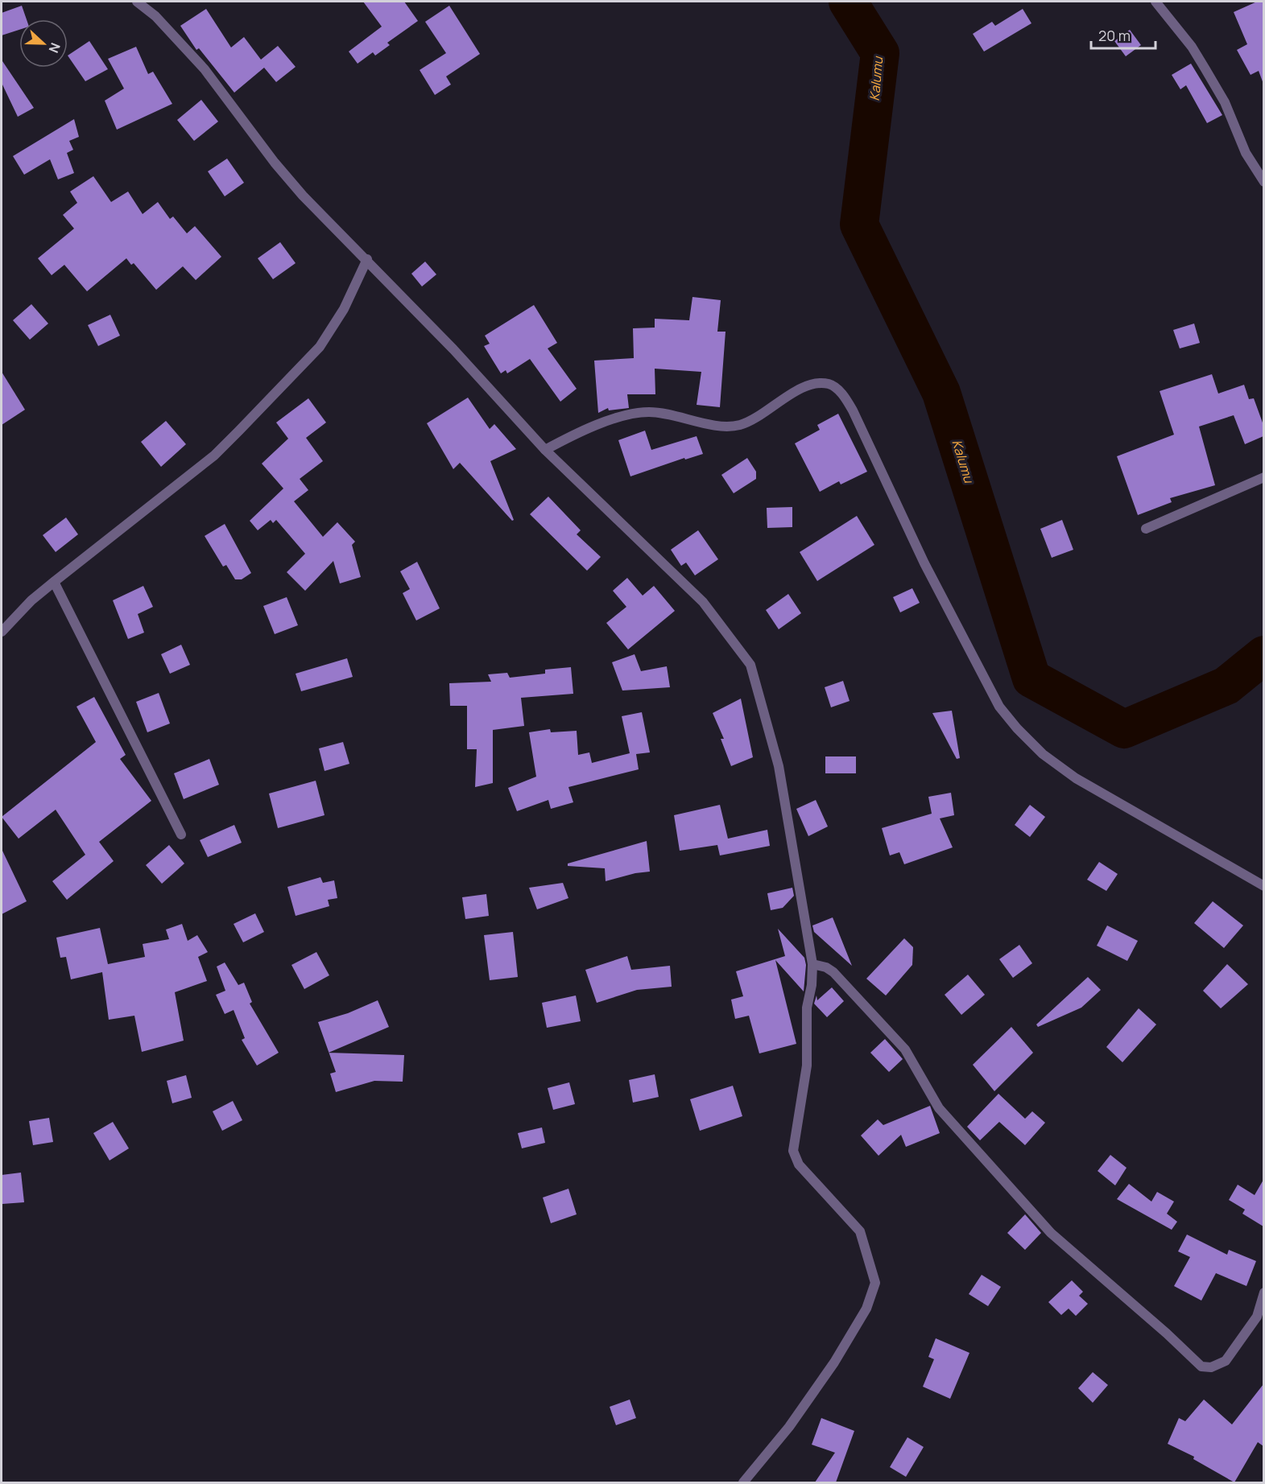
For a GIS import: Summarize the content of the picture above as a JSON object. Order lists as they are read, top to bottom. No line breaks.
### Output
{"water":["Kalumu"],"scale_bar":"20 m","north":"right"}
